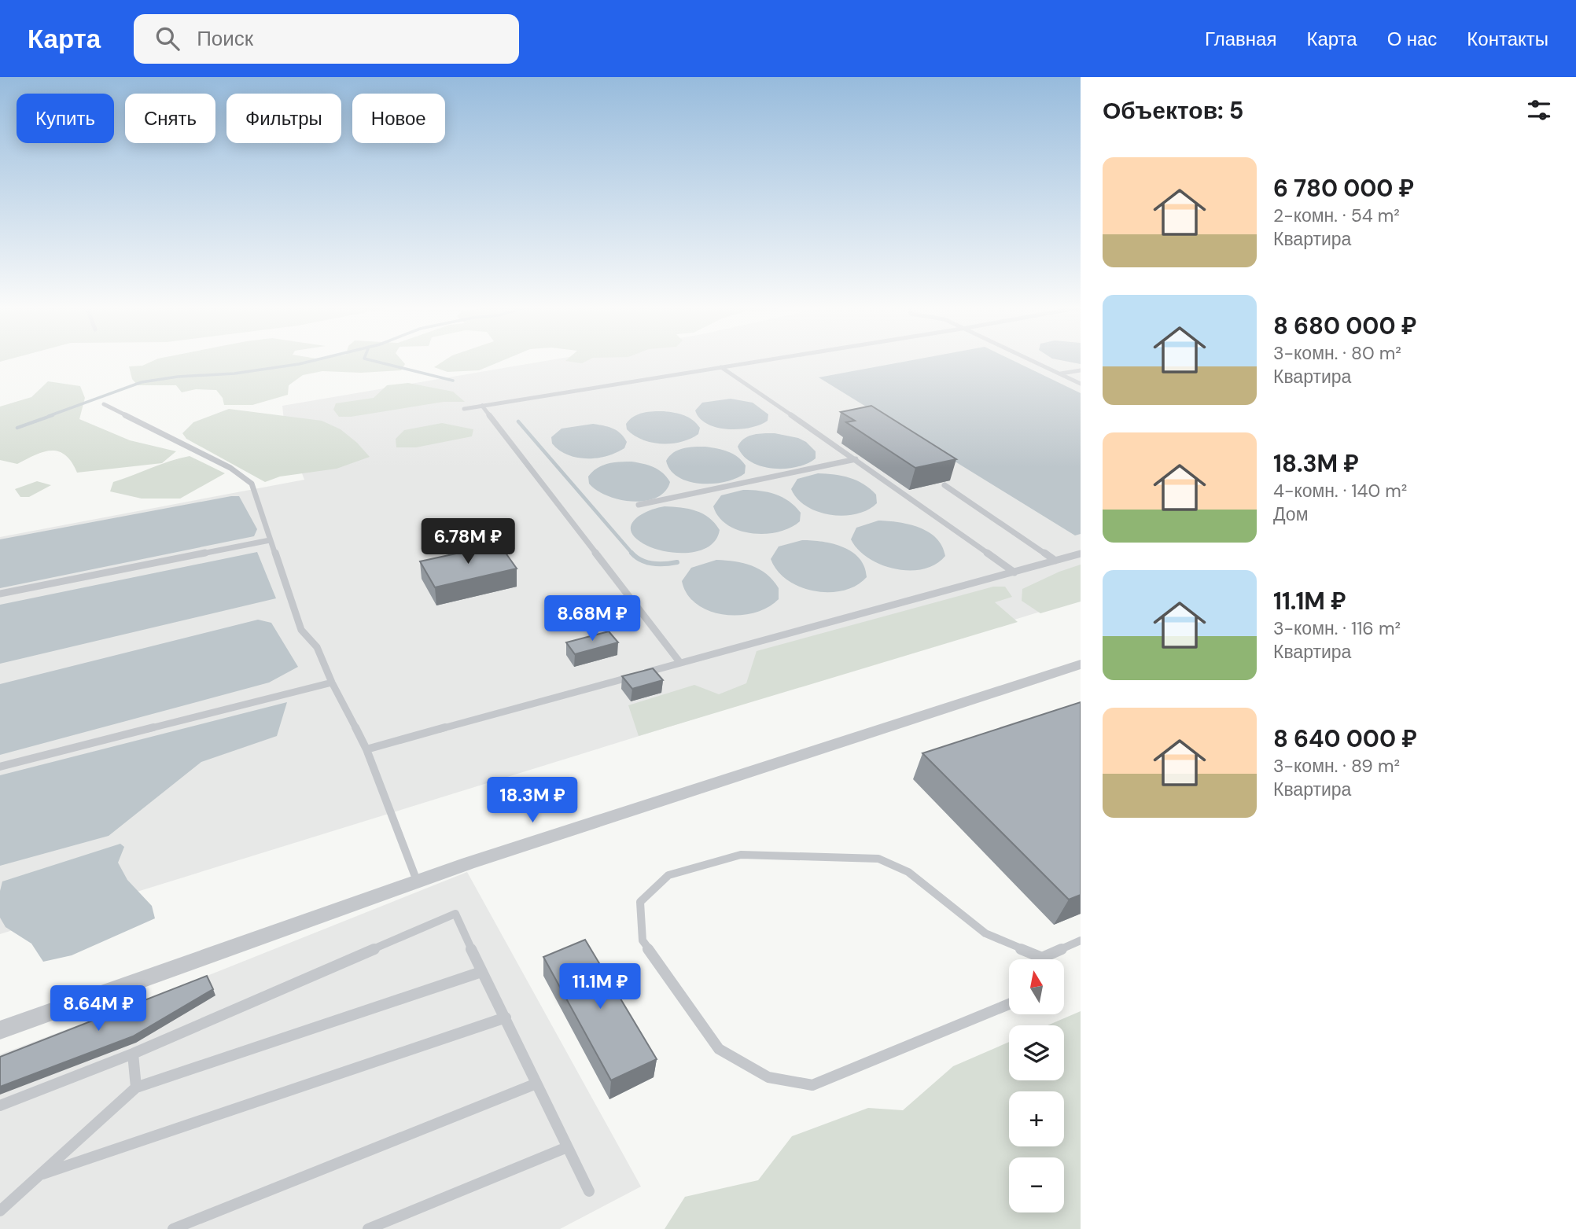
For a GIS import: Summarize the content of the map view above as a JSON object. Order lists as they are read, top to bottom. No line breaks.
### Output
{"north":"top","page":{"header":"Карта","search":"Поиск","nav":["Главная","Карта","О нас","Контакты"],"heading":"Объектов: 5","chip":["Купить","Снять","Фильтры","Новое"],"list":[{"name":"6 780 000 ₽","note":"2-комн. · 54 m² · Квартира"},{"name":"8 680 000 ₽","note":"3-комн. · 80 m² · Квартира"},{"name":"18.3M ₽","note":"4-комн. · 140 m² · Дом"},{"name":"11.1M ₽","note":"3-комн. · 116 m² · Квартира"},{"name":"8 640 000 ₽","note":"3-комн. · 89 m² · Квартира"}],"price":["6.78M ₽","8.68M ₽","18.3M ₽","11.1M ₽","8.64M ₽"],"map_buttons":["+","−"]}}
